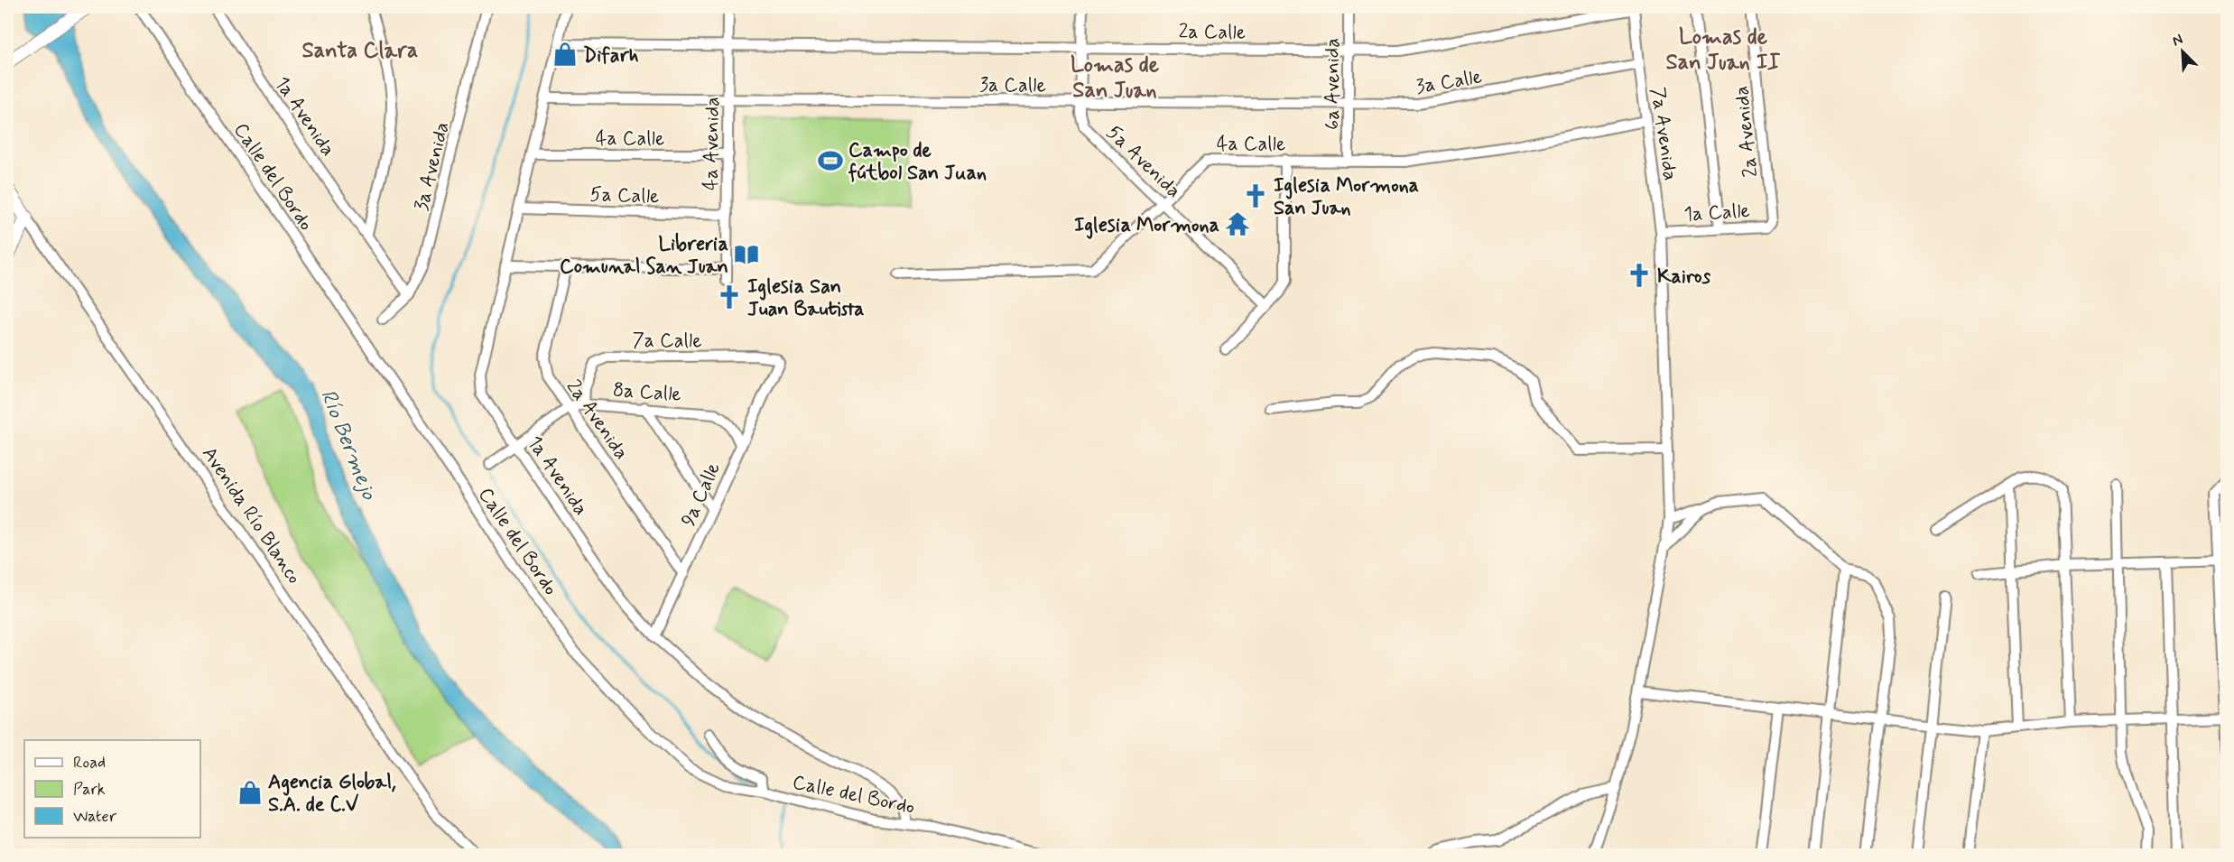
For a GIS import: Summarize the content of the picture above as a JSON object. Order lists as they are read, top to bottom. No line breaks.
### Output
{"streets":{"street":["2a Calle","3a Calle","6a Avenida","1a Avenida","2a Avenida","7a Avenida","4a Calle","4a Avenida","5a Avenida","3a Avenida","Calle del Bordo","5a Calle","1a Calle","7a Calle","8a Calle","9a Calle","Avenida Río Blanco"]},"crossings":[["2a Calle","6a Avenida"],["2a Calle","1a Avenida"],["2a Calle","7a Avenida"],["2a Calle","4a Avenida"],["2a Calle","5a Avenida"],["3a Calle","6a Avenida"],["3a Calle","1a Avenida"],["3a Calle","7a Avenida"],["3a Calle","4a Avenida"],["3a Calle","5a Avenida"],["6a Avenida","4a Calle"],["1a Avenida","4a Calle"],["1a Avenida","3a Avenida"],["1a Avenida","Calle del Bordo"],["1a Avenida","5a Calle"],["1a Avenida","8a Calle"],["1a Avenida","9a Calle"],["2a Avenida","1a Calle"],["2a Avenida","8a Calle"],["2a Avenida","9a Calle"],["7a Avenida","4a Calle"],["7a Avenida","1a Calle"],["4a Calle","4a Avenida"],["4a Calle","5a Avenida"],["4a Avenida","5a Calle"],["7a Calle","8a Calle"],["7a Calle","9a Calle"],["8a Calle","9a Calle"]],"districts":["Lomas de San Juan II","Santa Clara","Lomas de San Juan"],"water":["Río Bermejo"],"places":{"shop":["Difarh","Agencia Global, S.A. de C.V"],"sports":["Campo de fútbol San Juan"],"church":["Iglesia Mormona San Juan","Kairos","Iglesia San Juan Bautista"],"temple":["Iglesia Mormona"],"library":["Libreria Comunal San Juan"]},"legend":["Road","Park","Water"],"north":"top left"}
